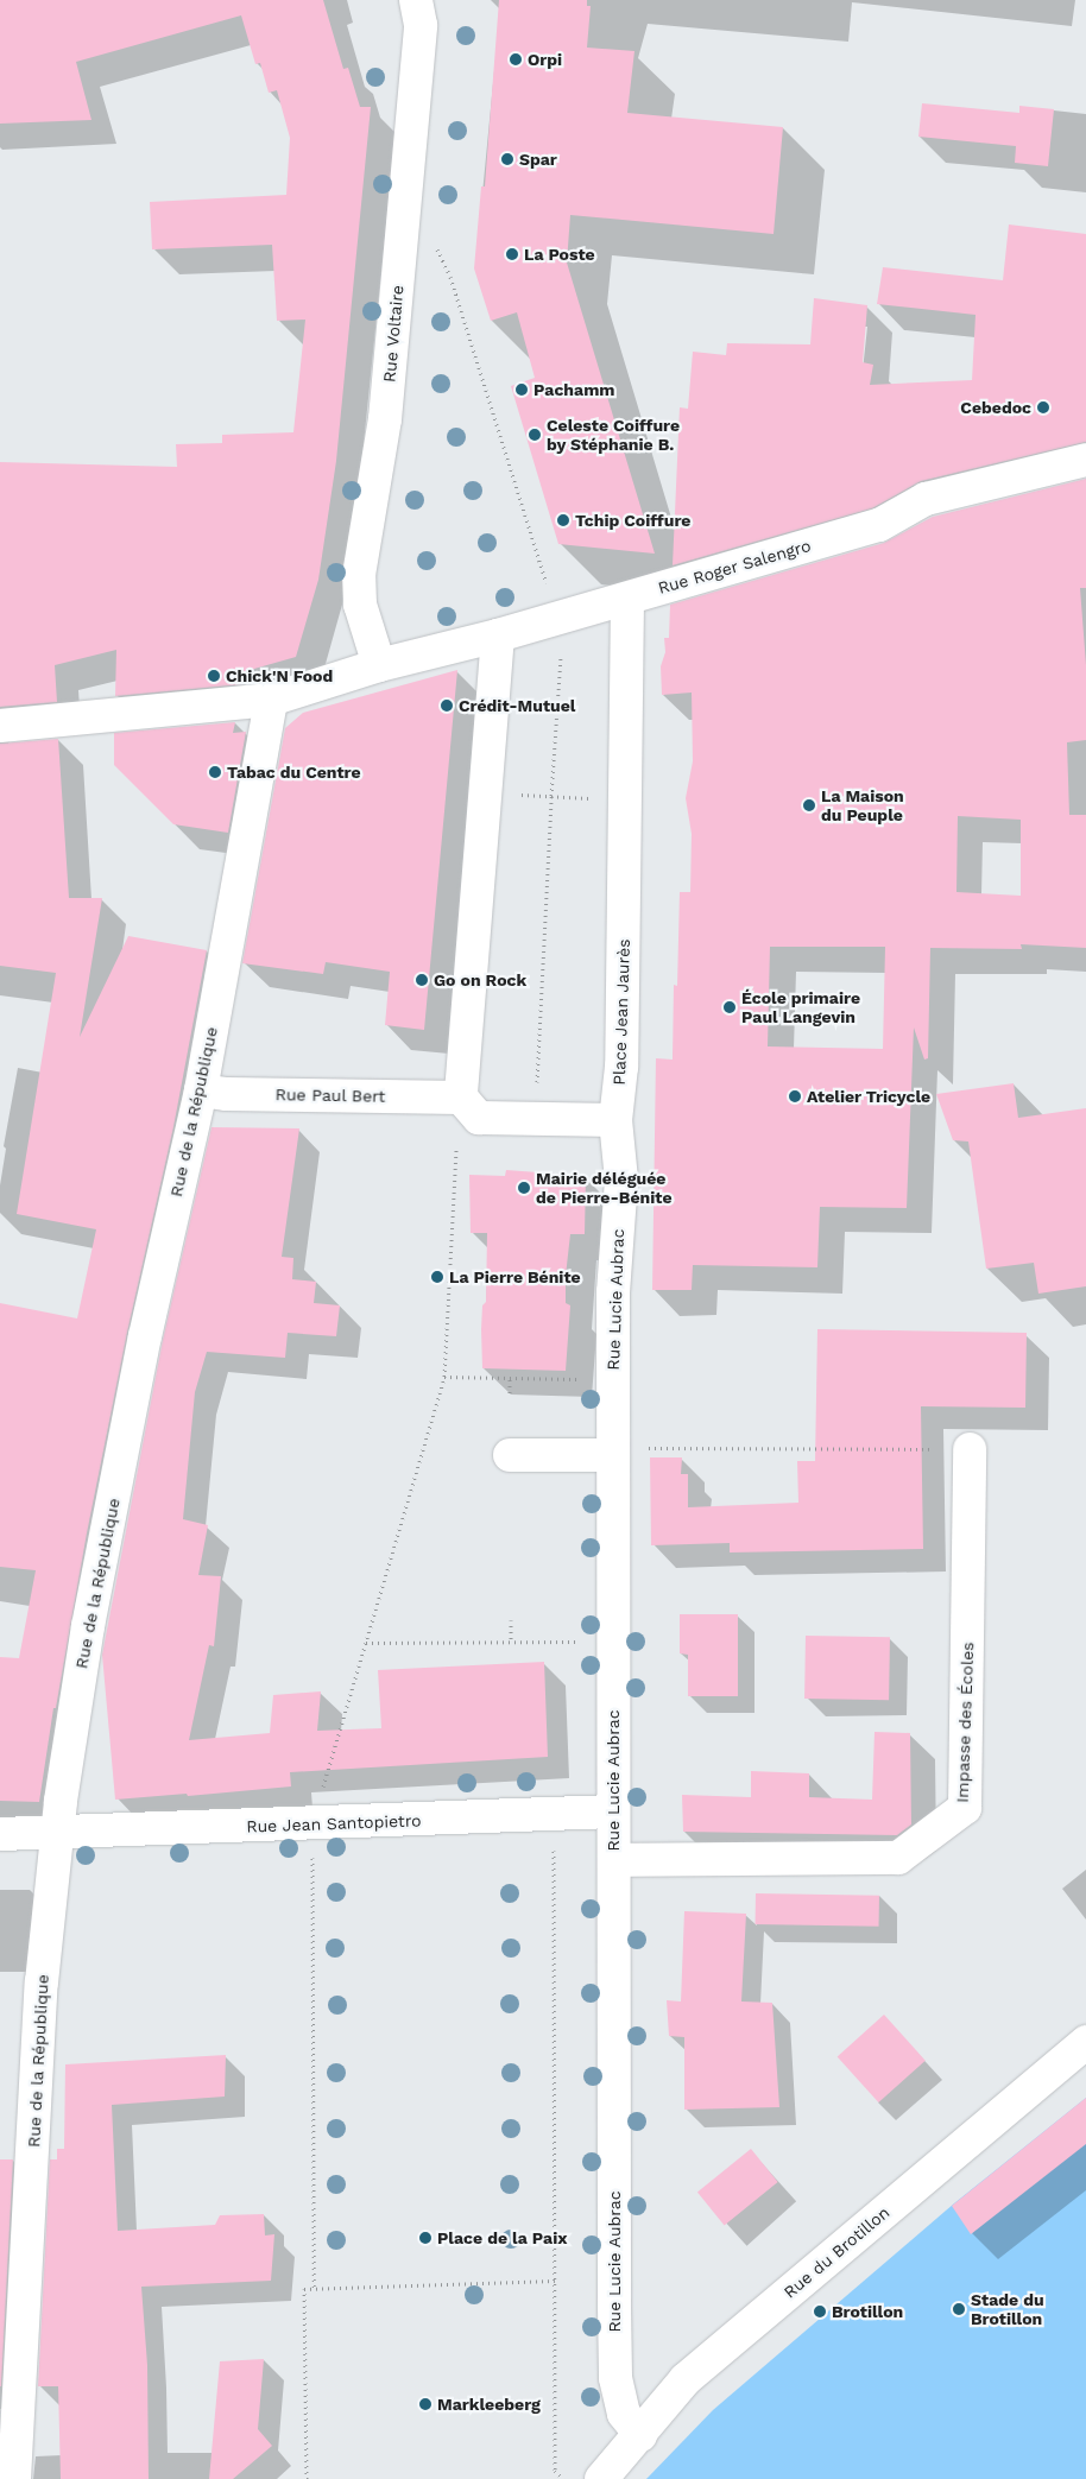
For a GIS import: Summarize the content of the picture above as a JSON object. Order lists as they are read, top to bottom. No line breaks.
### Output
{"streets":{"street":["Rue Voltaire","Rue Roger Salengro","Place Jean Jaurès","Rue Paul Bert","Rue de la République","Rue Lucie Aubrac","Impasse des Écoles","Rue Jean Santopietro","Rue du Brotillon"]},"crossings":[["Rue Voltaire","Rue Roger Salengro"],["Rue Roger Salengro","Place Jean Jaurès"],["Rue Roger Salengro","Rue de la République"],["Place Jean Jaurès","Rue Lucie Aubrac"],["Rue Paul Bert","Rue de la République"],["Rue de la République","Rue Jean Santopietro"],["Rue Lucie Aubrac","Impasse des Écoles"],["Rue Lucie Aubrac","Rue Jean Santopietro"],["Rue Lucie Aubrac","Rue du Brotillon"]],"places":["Orpi","Spar","La Poste","Pachamm","Cebedoc","Celeste Coiffure by Stéphanie B.","Tchip Coiffure","Chick'N Food","Crédit-Mutuel","Tabac du Centre","La Maison du Peuple","Go on Rock","École primaire Paul Langevin","Atelier Tricycle","Mairie déléguée de Pierre-Bénite","La Pierre Bénite","Place de la Paix","Stade du Brotillon","Brotillon","Markleeberg"]}
